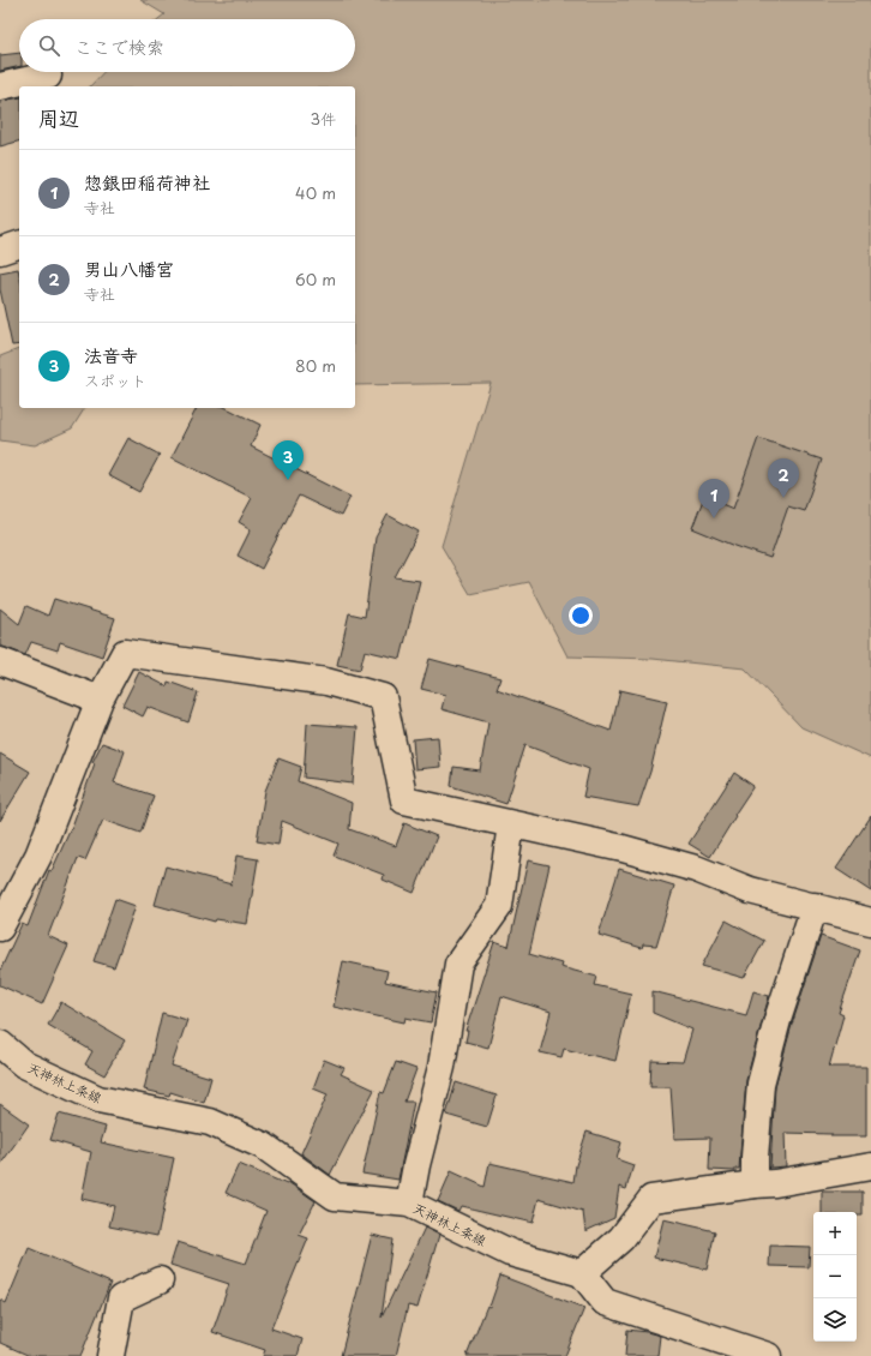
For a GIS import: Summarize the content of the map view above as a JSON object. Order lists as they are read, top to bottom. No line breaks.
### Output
{"streets":{"street":["天神林上条線"]},"page":{"search":"ここで検索","heading":["周辺","3件"],"list":[{"mark":"1","name":"惣銀田稲荷神社","note":"寺社","value":"40 m"},{"mark":"2","name":"男山八幡宮","note":"寺社","value":"60 m"},{"mark":"3","name":"法音寺","note":"スポット","value":"80 m"}],"pins":["3","2","1"],"map_buttons":["+","−"]}}
